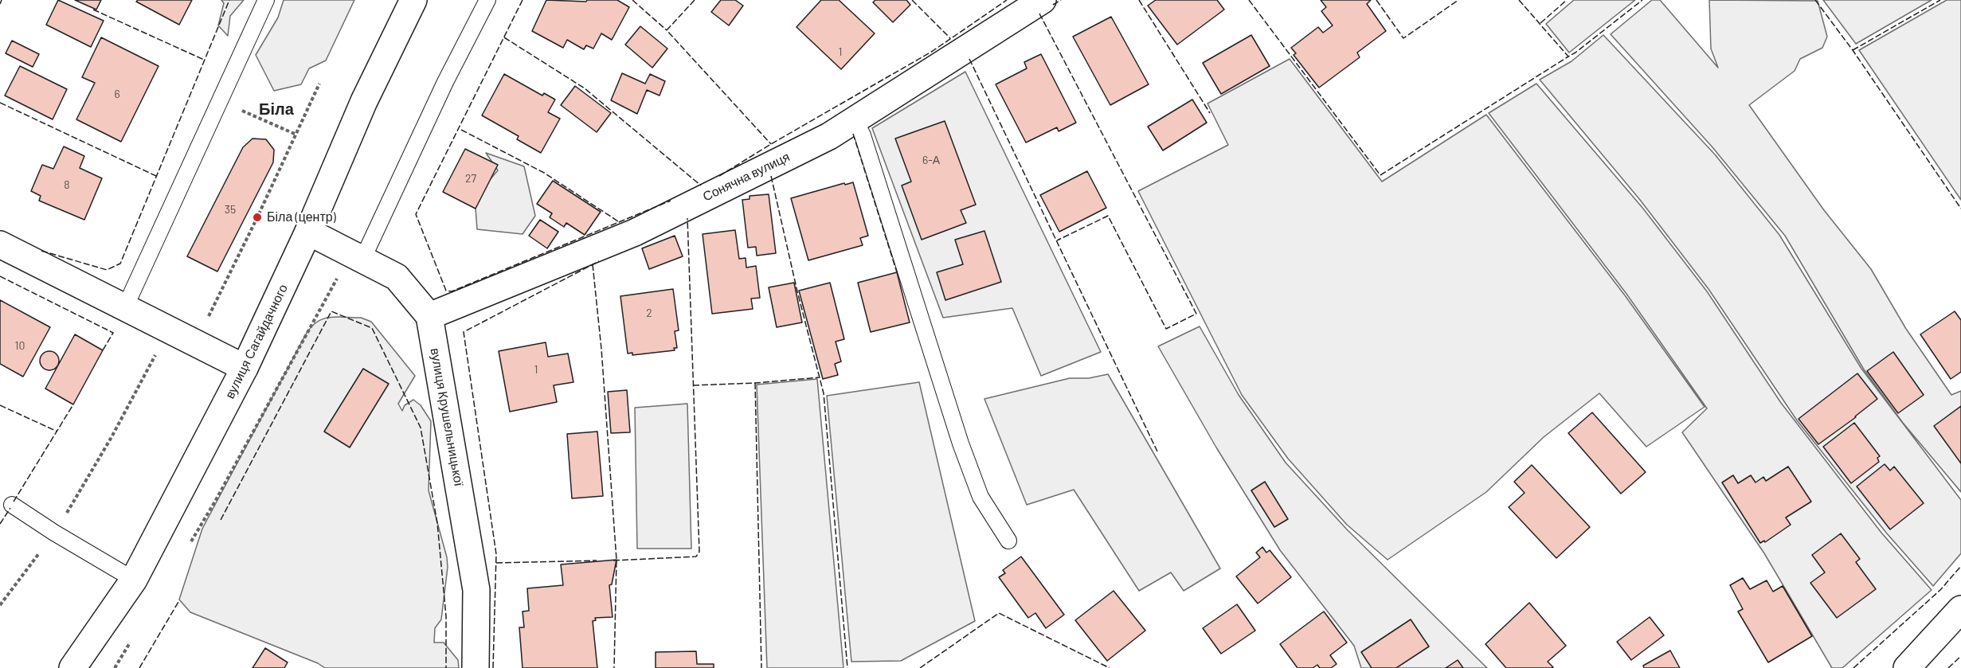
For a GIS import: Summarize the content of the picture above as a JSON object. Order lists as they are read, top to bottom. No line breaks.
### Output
{"streets":{"street":["Сонячна вулиця","вулиця Сагайдачного","вулиця Крушельницької"]},"crossings":[["Сонячна вулиця","вулиця Крушельницької"]],"districts":["Біла"],"places":["Біла (центр)"],"house_numbers":["1","6","6-А","27","8","35","2","10","1"]}
